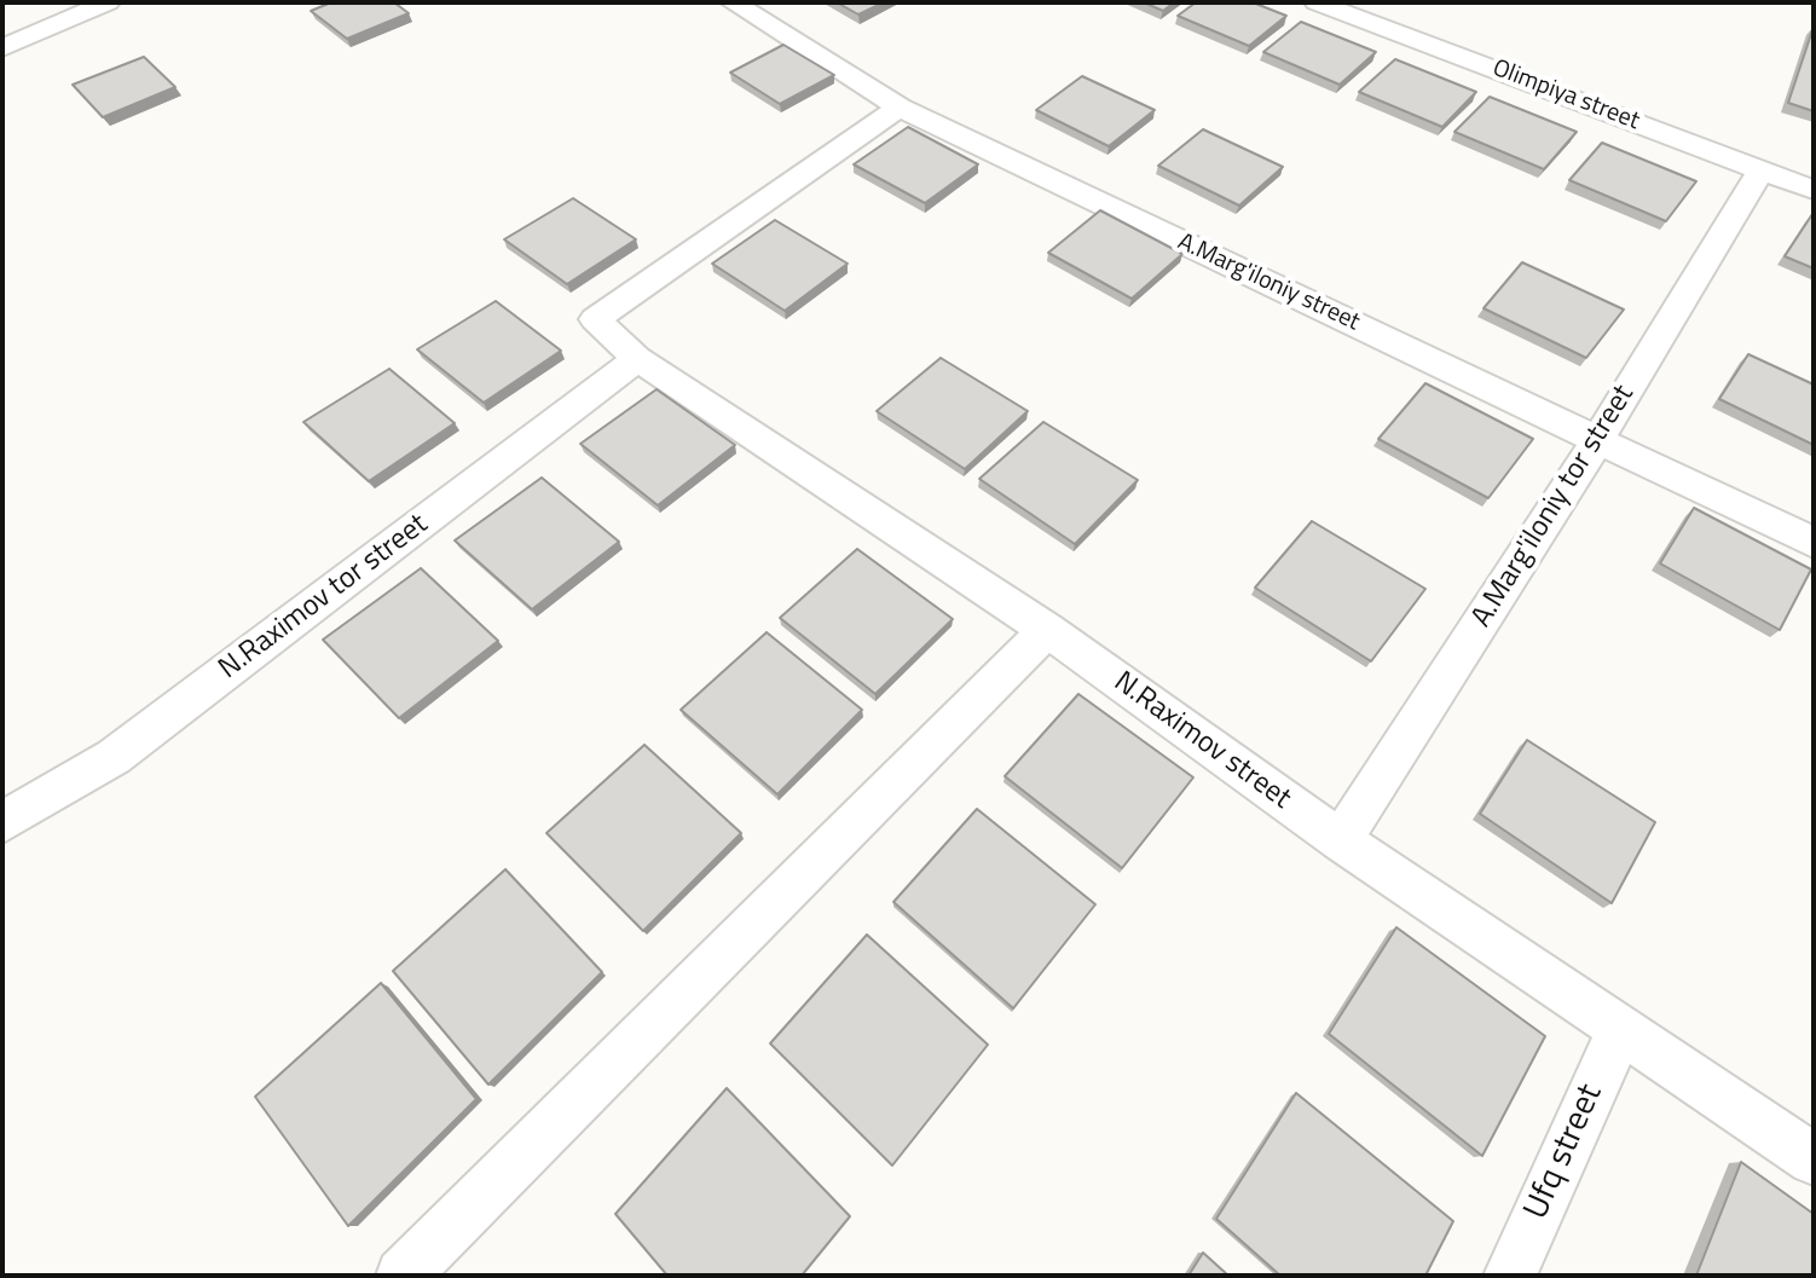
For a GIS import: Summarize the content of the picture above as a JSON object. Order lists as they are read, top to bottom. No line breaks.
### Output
{"streets":{"street":["Olimpiya street","A.Marg'iloniy street","A.Marg'iloniy tor street","N.Raximov tor street","N.Raximov street","Ufq street"]},"crossings":[["Olimpiya street","A.Marg'iloniy tor street"],["A.Marg'iloniy street","A.Marg'iloniy tor street"],["A.Marg'iloniy street","N.Raximov street"],["A.Marg'iloniy tor street","N.Raximov street"],["N.Raximov tor street","N.Raximov street"],["N.Raximov street","Ufq street"]]}
